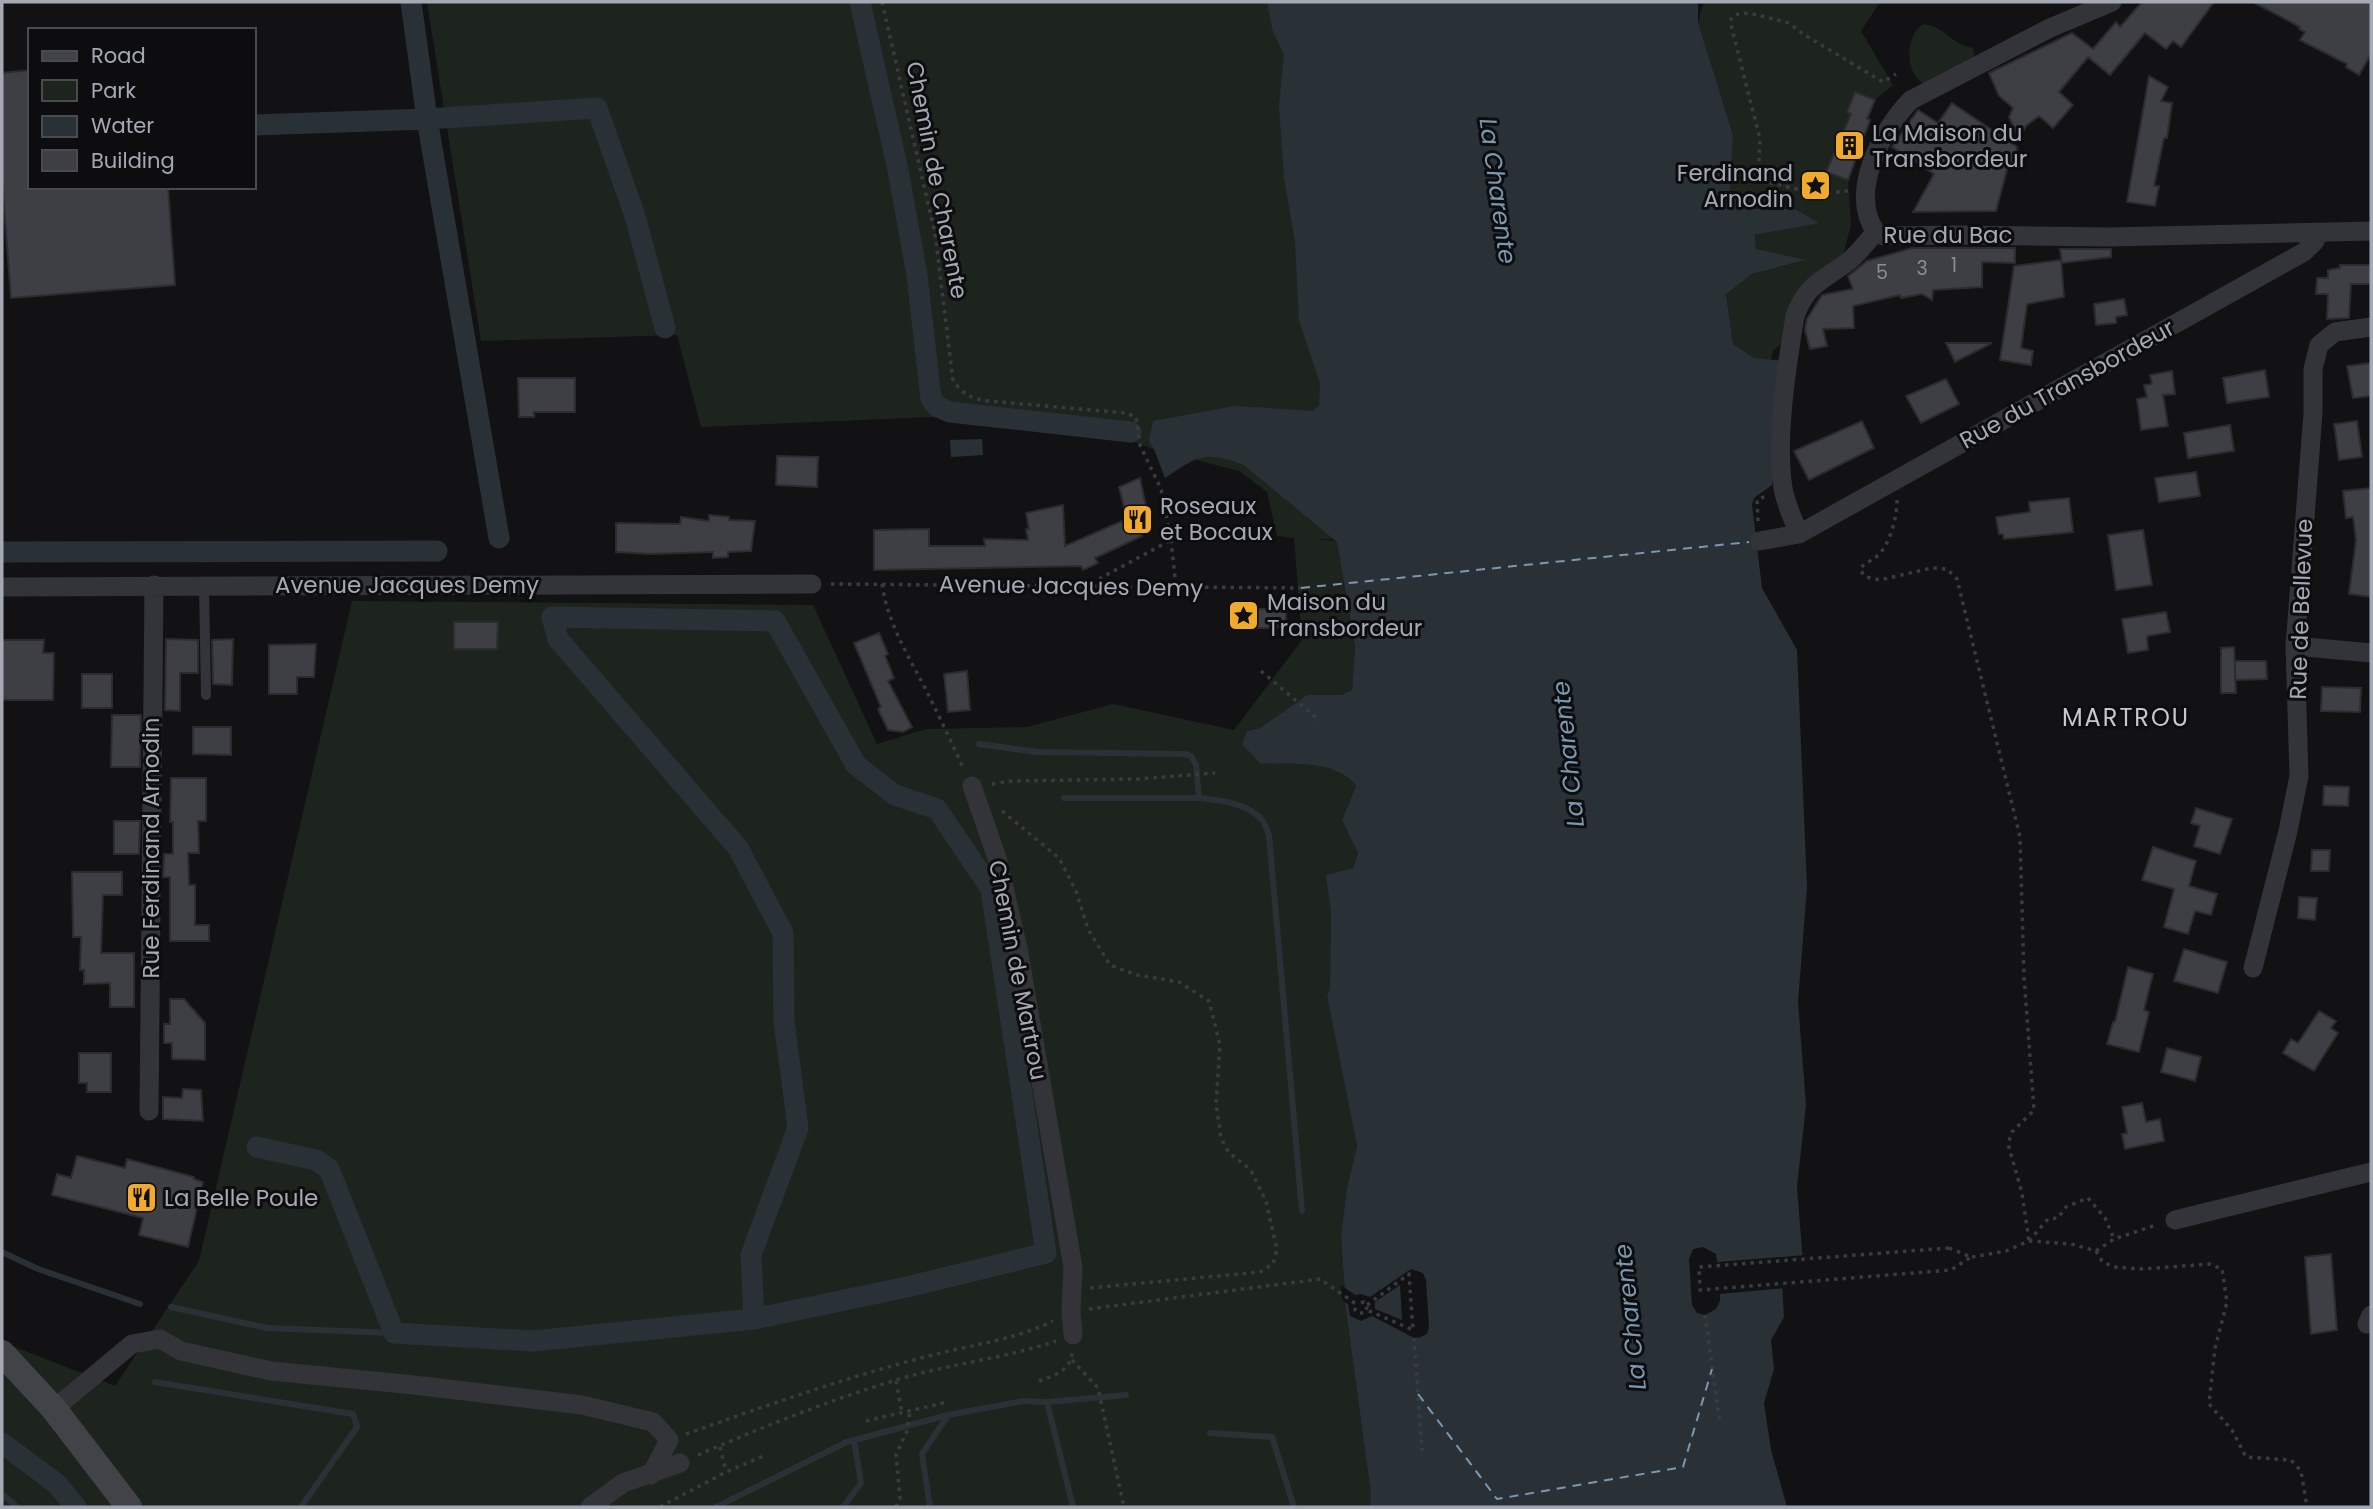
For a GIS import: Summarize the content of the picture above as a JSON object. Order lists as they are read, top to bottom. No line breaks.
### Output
{"streets":{"street":["Rue du Bac","Rue du Transbordeur","Avenue Jacques Demy","Rue de Bellevue","Rue Ferdinand Arnodin","Chemin de Martrou"],"path":["Chemin de Charente"]},"crossings":[["Chemin de Charente","Avenue Jacques Demy"],["Rue du Bac","Rue du Transbordeur"],["Avenue Jacques Demy","Rue Ferdinand Arnodin"]],"districts":["MARTROU"],"water":["La Charente"],"places":{"building":["La Maison du Transbordeur"],"place":["Ferdinand Arnodin","Maison du Transbordeur"],"restaurant":["Roseaux et Bocaux","La Belle Poule"]},"house_numbers":["1","3","5"],"legend":["Road","Park","Water","Building"]}
